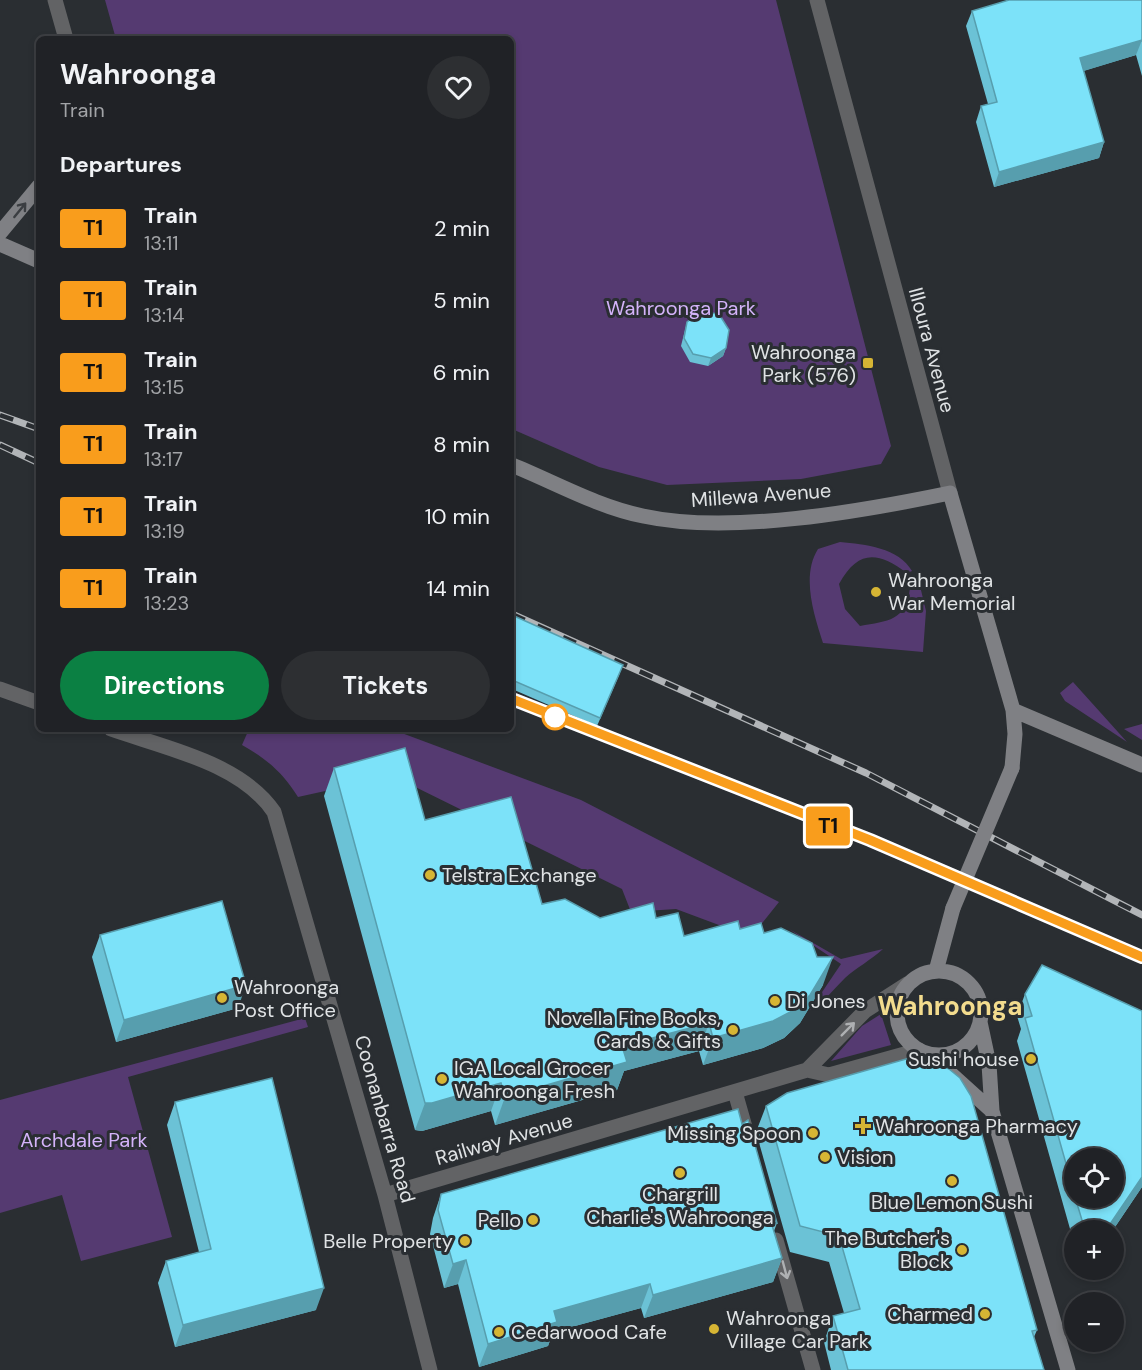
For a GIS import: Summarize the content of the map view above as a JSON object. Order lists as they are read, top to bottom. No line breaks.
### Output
{"streets":{"street":["Illoura Avenue","Millewa Avenue","Coonanbarra Road","Railway Avenue"]},"crossings":[["Illoura Avenue","Millewa Avenue"],["Illoura Avenue","Railway Avenue"],["Coonanbarra Road","Railway Avenue"]],"districts":["Wahroonga"],"parks":["Wahroonga Park","Archdale Park"],"places":{"transit":["Wahroonga Park (576)"],"other":["Wahroonga War Memorial","Telstra Exchange","Wahroonga Post Office","Di Jones","Novella Fine Books, Cards & Gifts","Sushi house","IGA Local Grocer Wahroonga Fresh","Missing Spoon","Vision","Chargrill Charlie's Wahroonga","Blue Lemon Sushi","Pello","Belle Property","The Butcher's Block","Charmed","Wahroonga Village Car Park","Cedarwood Cafe"],"health":["Wahroonga Pharmacy"]},"page":{"on_map":"T1","heading":[["Wahroonga","Train"],"Departures"],"list":[{"mark":"T1","name":"Train","note":"13:11","value":"2 min"},{"mark":"T1","name":"Train","note":"13:14","value":"5 min"},{"mark":"T1","name":"Train","note":"13:15","value":"6 min"},{"mark":"T1","name":"Train","note":"13:17","value":"8 min"},{"mark":"T1","name":"Train","note":"13:19","value":"10 min"},{"mark":"T1","name":"Train","note":"13:23","value":"14 min"}],"buttons":["Directions","Tickets"],"map_buttons":["+","−"]}}
